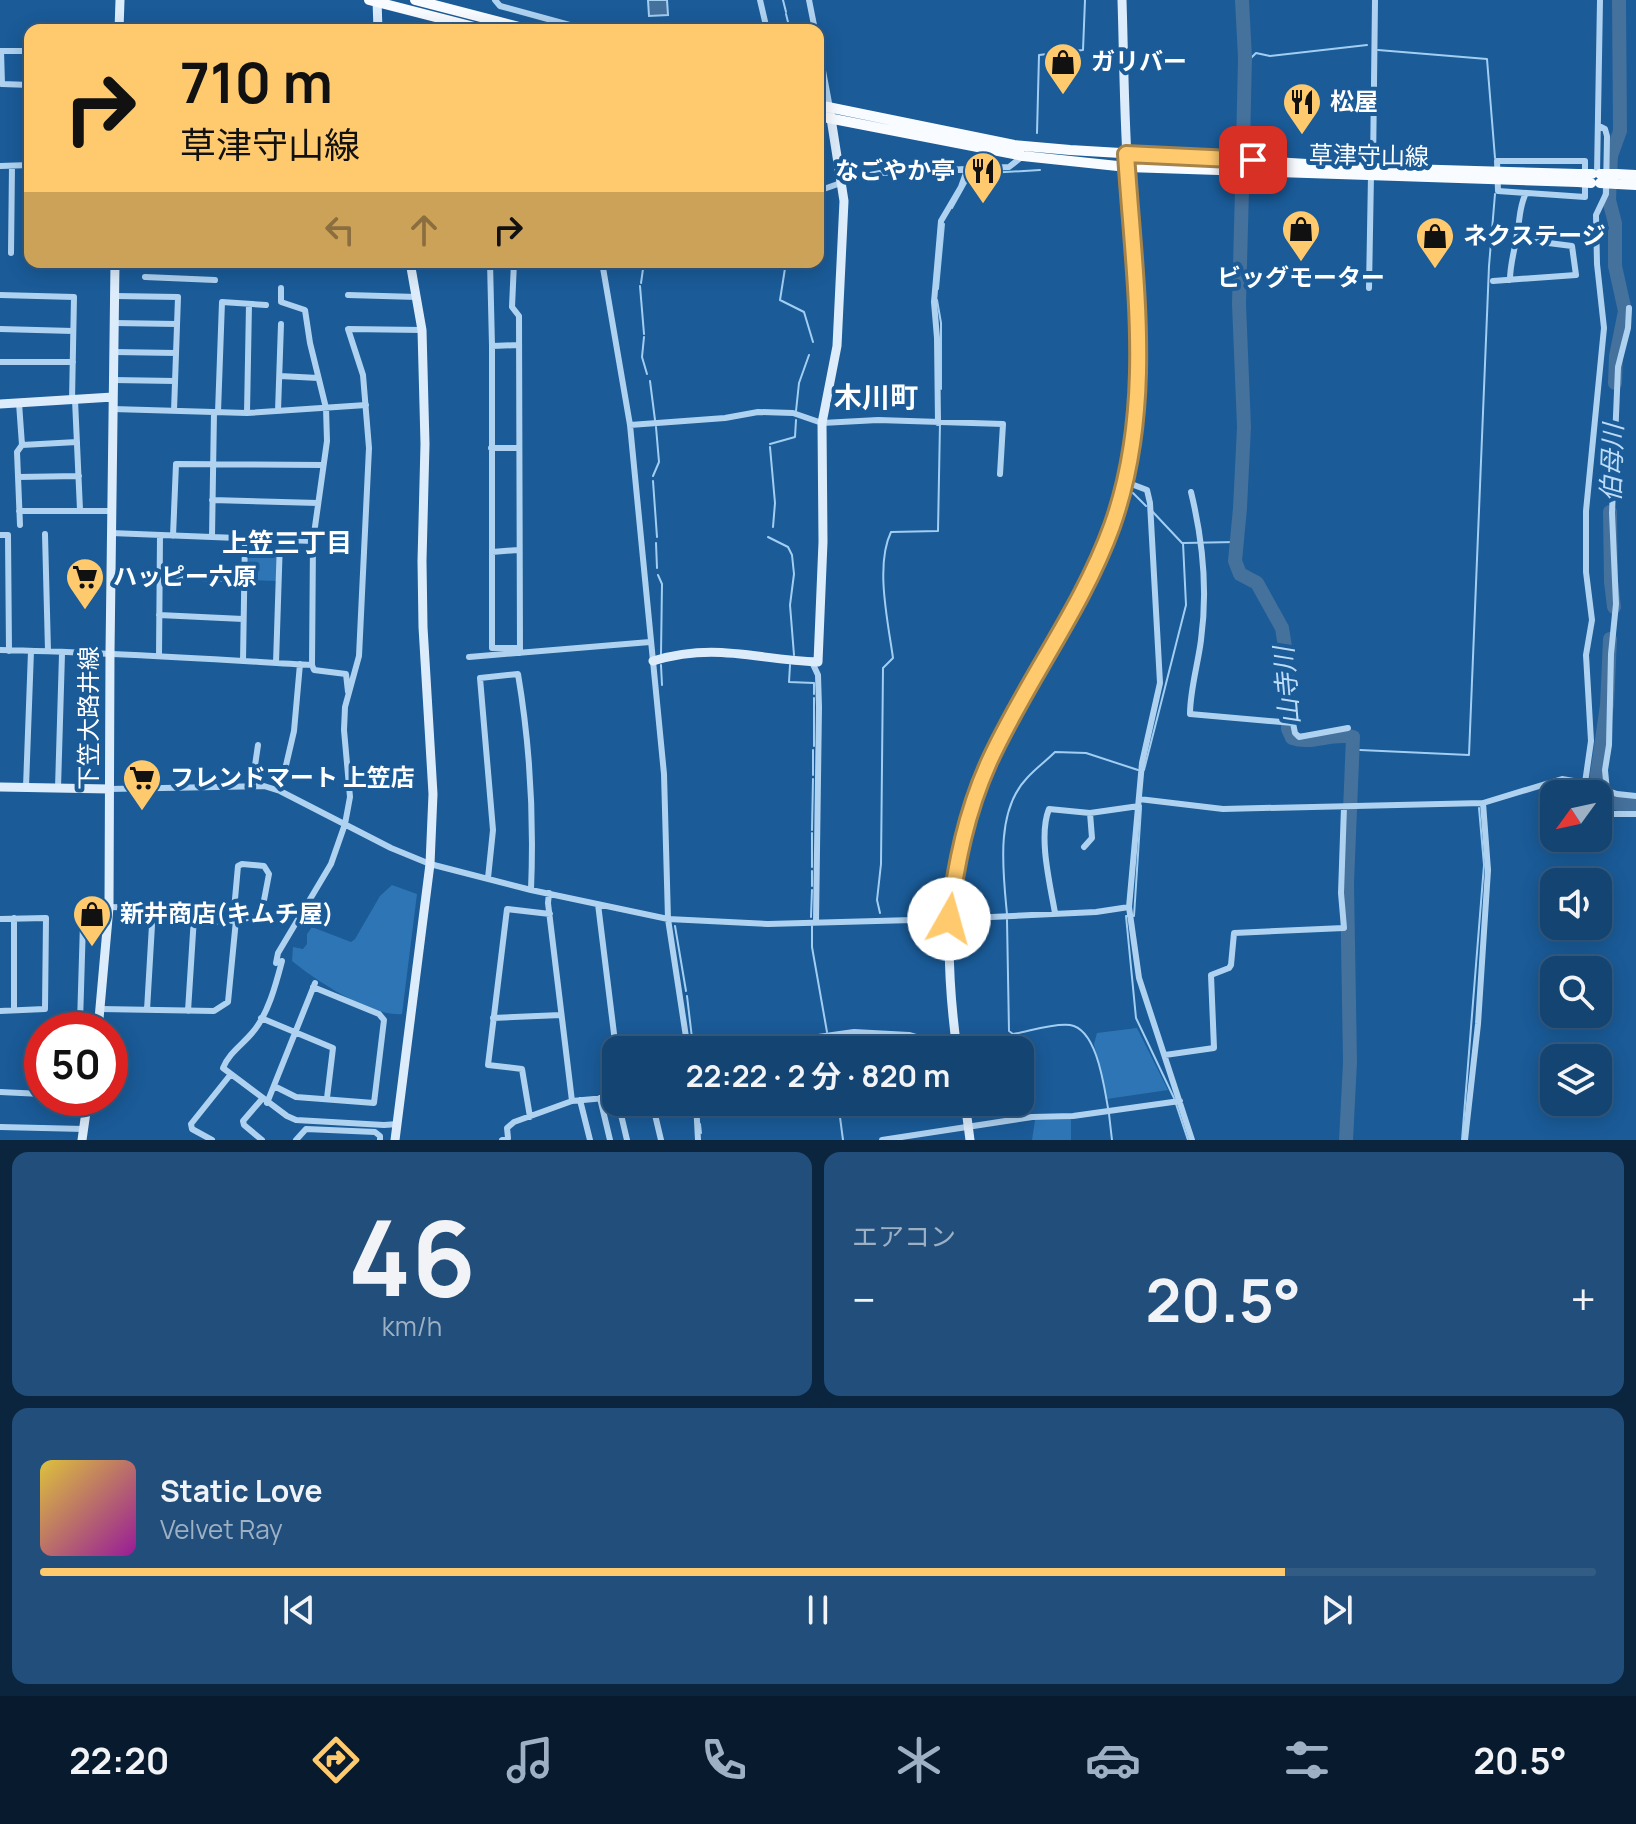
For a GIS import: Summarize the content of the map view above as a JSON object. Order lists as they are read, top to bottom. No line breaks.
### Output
{"streets":{"main road":["草津守山線","下笠大路井線"]},"districts":["木川町","上笠三丁目"],"water":["伯母川","山寺川"],"places":{"shop":["ガリバー","ビッグモーター","ネクステージ","新井商店(キムチ屋)"],"restaurant":["松屋","なごやか亭"],"supermarket":["ハッピー六原","フレンドマート 上笠店"]},"north":"bottom left","page":{"turn":["710 m","草津守山線"],"limit":"50","trip":"22:22 · 2 分 · 820 m","tile":[["46","km/h"],"エアコン"],"heat":["−","20.5°","+"],"song":["Static Love","Velvet Ray"],"tabs":["22:20","20.5°"]}}
